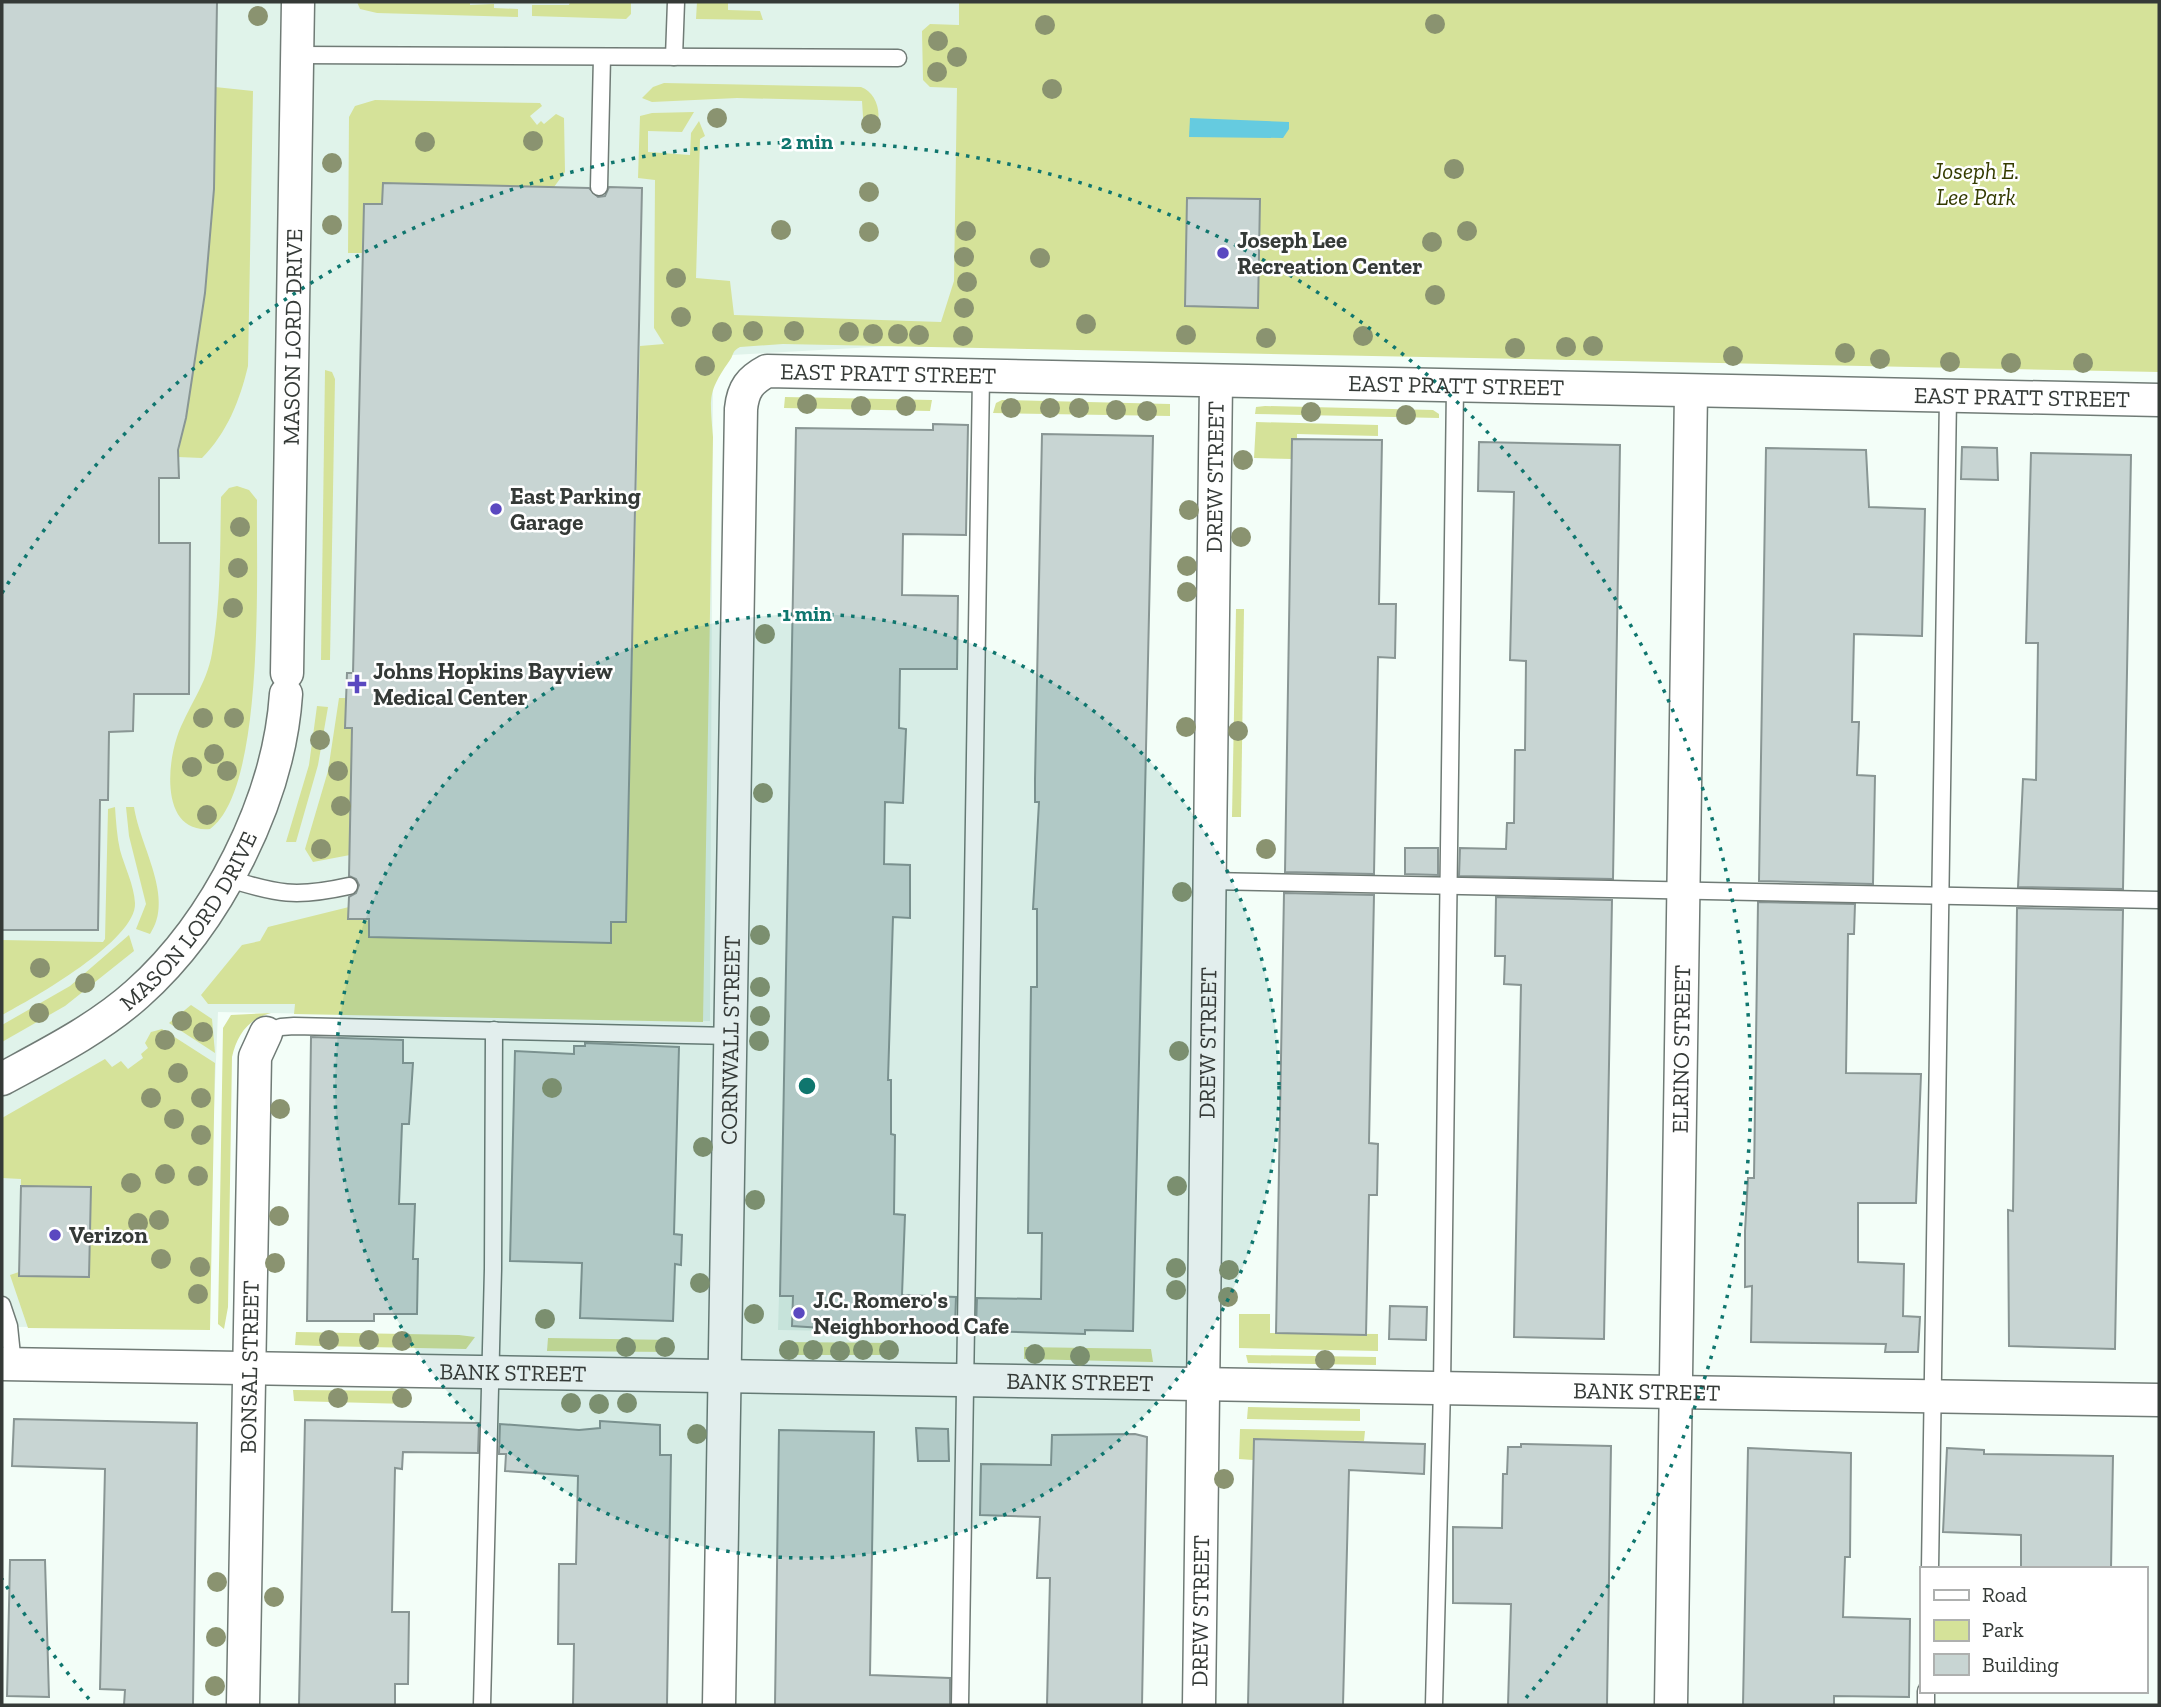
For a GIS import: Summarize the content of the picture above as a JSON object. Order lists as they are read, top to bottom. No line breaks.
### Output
{"streets":{"street":["MASON LORD DRIVE","EAST PRATT STREET","DREW STREET","CORNWALL STREET","ELRINO STREET","BONSAL STREET","BANK STREET"]},"crossings":[["EAST PRATT STREET","DREW STREET"],["EAST PRATT STREET","CORNWALL STREET"],["EAST PRATT STREET","ELRINO STREET"],["DREW STREET","BANK STREET"],["CORNWALL STREET","BANK STREET"],["ELRINO STREET","BANK STREET"],["BONSAL STREET","BANK STREET"]],"parks":["Joseph E. Lee Park"],"places":{"other":["Joseph Lee Recreation Center","East Parking Garage","Verizon","J.C. Romero's Neighborhood Cafe"],"health":["Johns Hopkins Bayview Medical Center"]},"legend":["Road","Park","Building"],"rings":["2 min","1 min"]}
